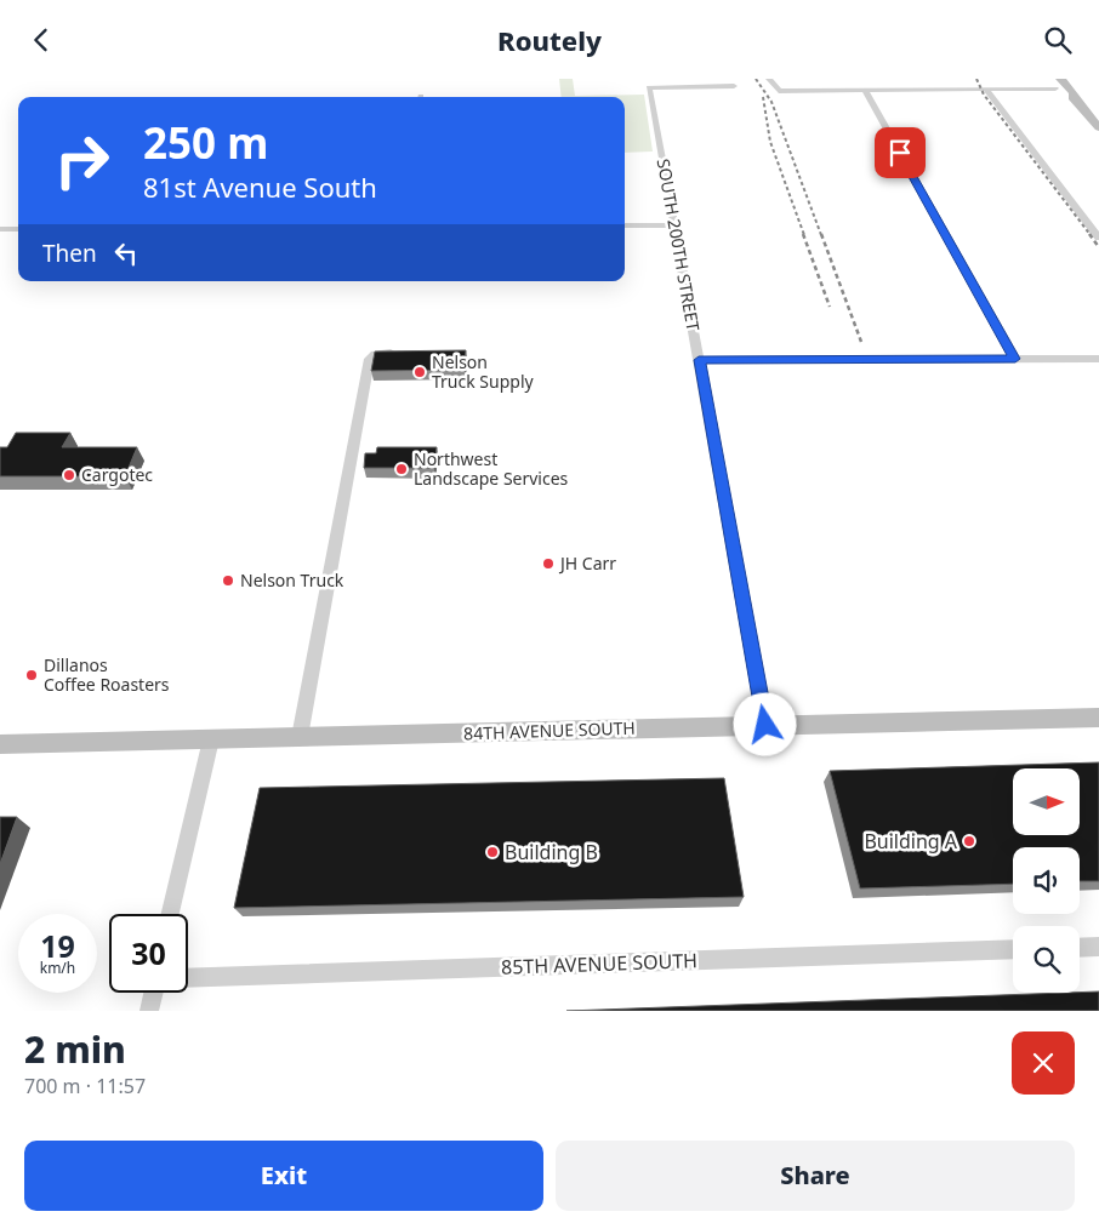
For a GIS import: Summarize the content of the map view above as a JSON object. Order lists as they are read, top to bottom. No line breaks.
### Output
{"streets":{"main road":["84TH AVENUE SOUTH"],"street":["SOUTH 200TH STREET","85TH AVENUE SOUTH"]},"crossings":[["SOUTH 200TH STREET","84TH AVENUE SOUTH"]],"places":["Nelson Truck Supply","Northwest Landscape Services","Cargotec","JH Carr","Nelson Truck","Dillanos Coffee Roasters","Building A","Building B"],"north":"right","page":{"header":"Routely","turn":["250 m","81st Avenue South"],"then":"Then","speed":"19 km/h","limit":"30","heading":["2 min","700 m · 11:57"],"buttons":["Exit","Share"]}}
